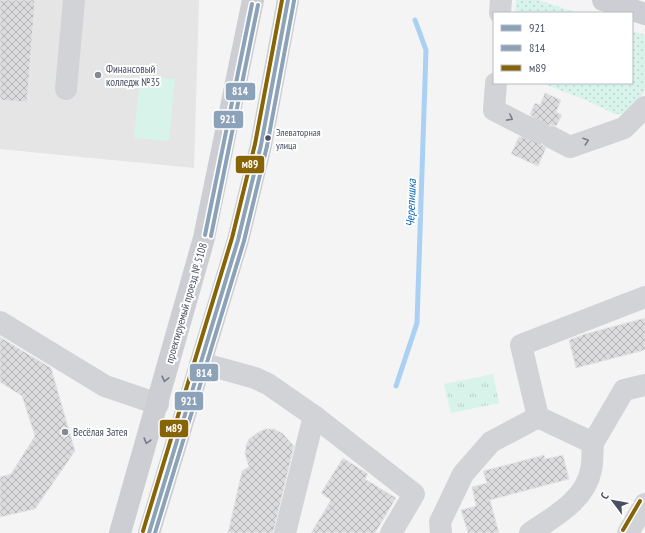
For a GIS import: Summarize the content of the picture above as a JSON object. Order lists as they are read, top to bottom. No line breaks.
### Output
{"streets":{"main road":["проектируемый проезд № 5108"]},"water":["Черепишка"],"places":["Финансовый колледж №35","Элеваторная улица","Весёлая Затея"],"lines":["transit line 921","transit line м89","transit line 814"],"legend":["921","814","м89"],"north":"top left"}
